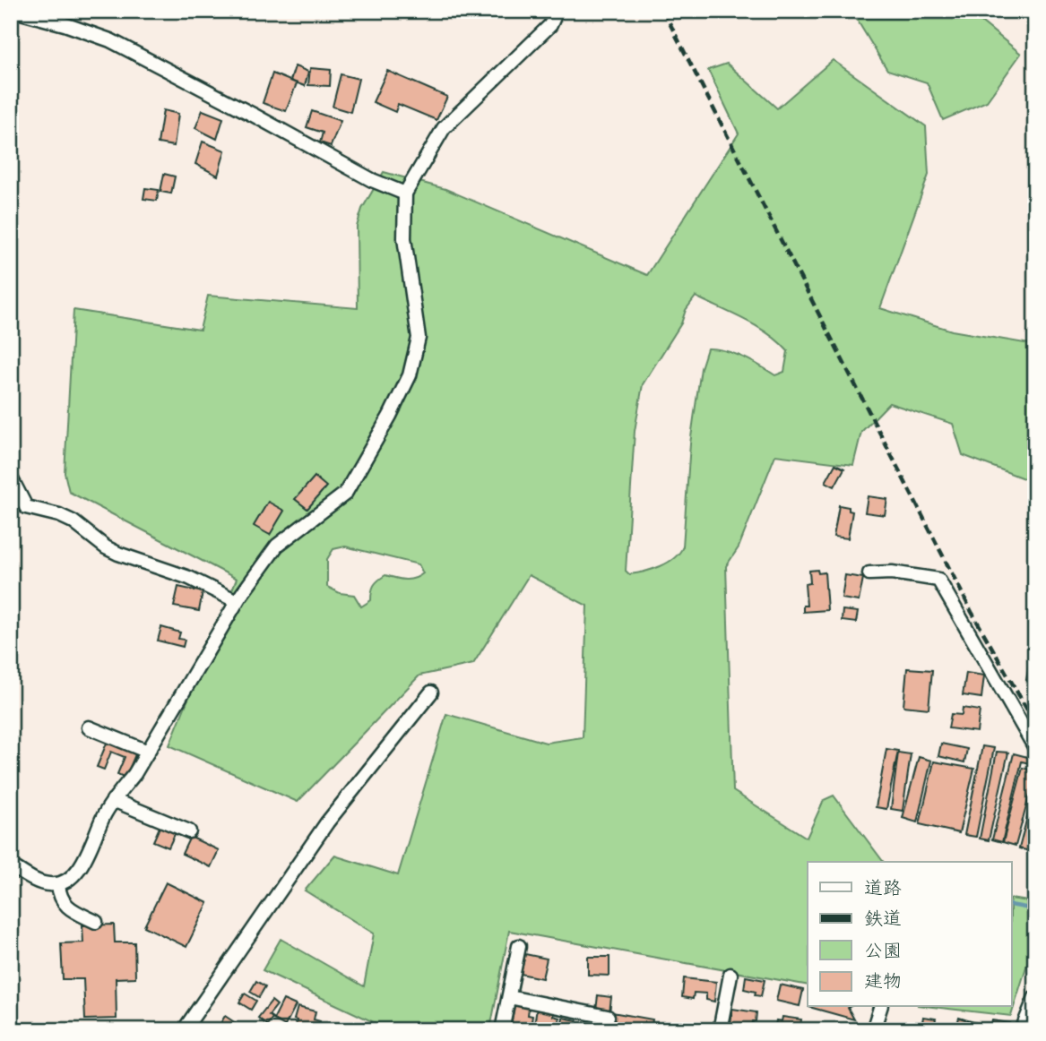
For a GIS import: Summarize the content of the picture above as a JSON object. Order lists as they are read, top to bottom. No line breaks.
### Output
{"legend":["道路","鉄道","公園","建物"]}
